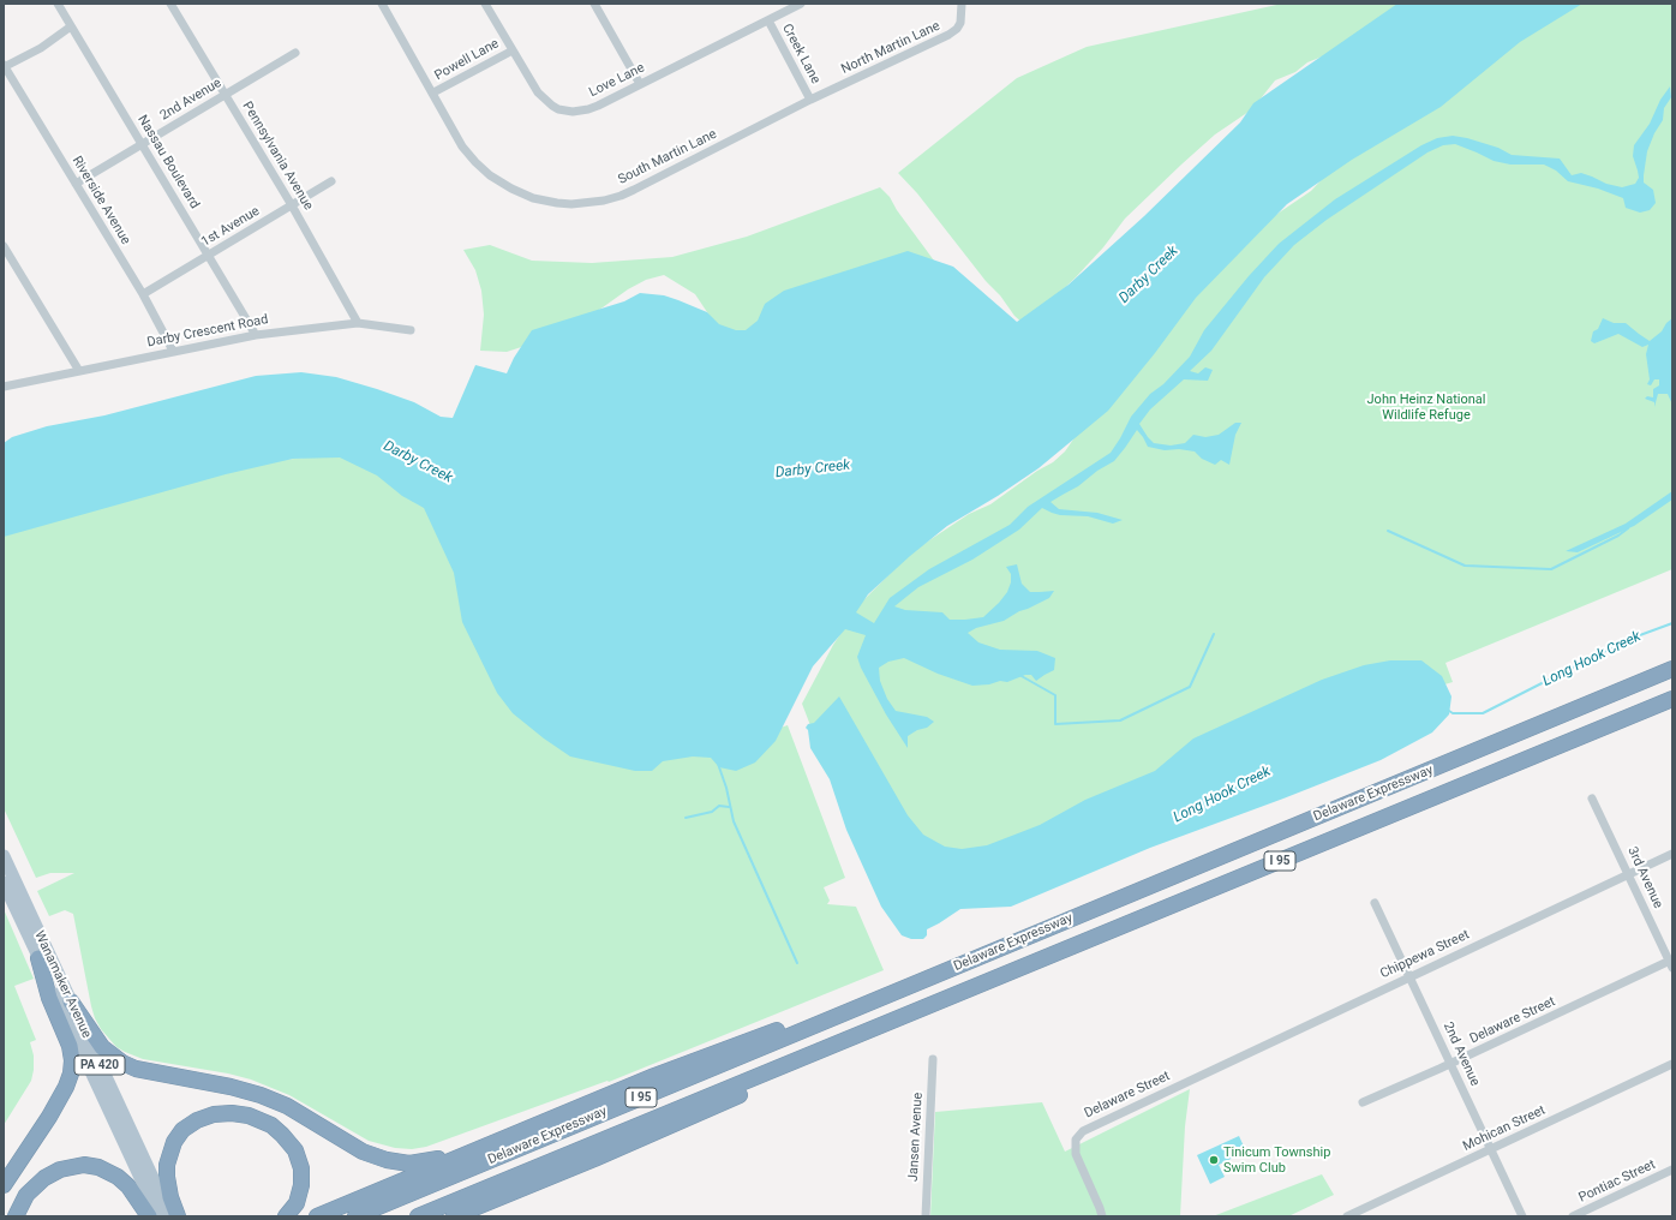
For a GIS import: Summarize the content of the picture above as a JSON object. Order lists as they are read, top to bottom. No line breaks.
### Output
{"streets":{"highway":["Delaware Expressway","I 95"],"main road":["Wanamaker Avenue","PA 420"],"street":["North Martin Lane","Creek Lane","Powell Lane","Love Lane","2nd Avenue","Pennsylvania Avenue","South Martin Lane","Nassau Boulevard","Riverside Avenue","1st Avenue","Darby Crescent Road","3rd Avenue","Chippewa Street","Delaware Street","Mohican Street","Jansen Avenue","Pontiac Street"]},"crossings":[["North Martin Lane","Creek Lane"],["North Martin Lane","South Martin Lane"],["Creek Lane","Love Lane"],["Creek Lane","South Martin Lane"],["Powell Lane","Love Lane"],["Powell Lane","South Martin Lane"],["2nd Avenue","Pennsylvania Avenue"],["2nd Avenue","Nassau Boulevard"],["2nd Avenue","Riverside Avenue"],["2nd Avenue","Chippewa Street"],["2nd Avenue","Delaware Street"],["2nd Avenue","Mohican Street"],["Pennsylvania Avenue","1st Avenue"],["Pennsylvania Avenue","Darby Crescent Road"],["Nassau Boulevard","1st Avenue"],["Nassau Boulevard","Darby Crescent Road"],["Riverside Avenue","1st Avenue"],["Riverside Avenue","Darby Crescent Road"],["3rd Avenue","Chippewa Street"],["3rd Avenue","Delaware Street"],["Chippewa Street","Delaware Street"]],"water":["Darby Creek","Long Hook Creek"],"parks":["John Heinz National Wildlife Refuge"],"places":["Tinicum Township Swim Club"]}
